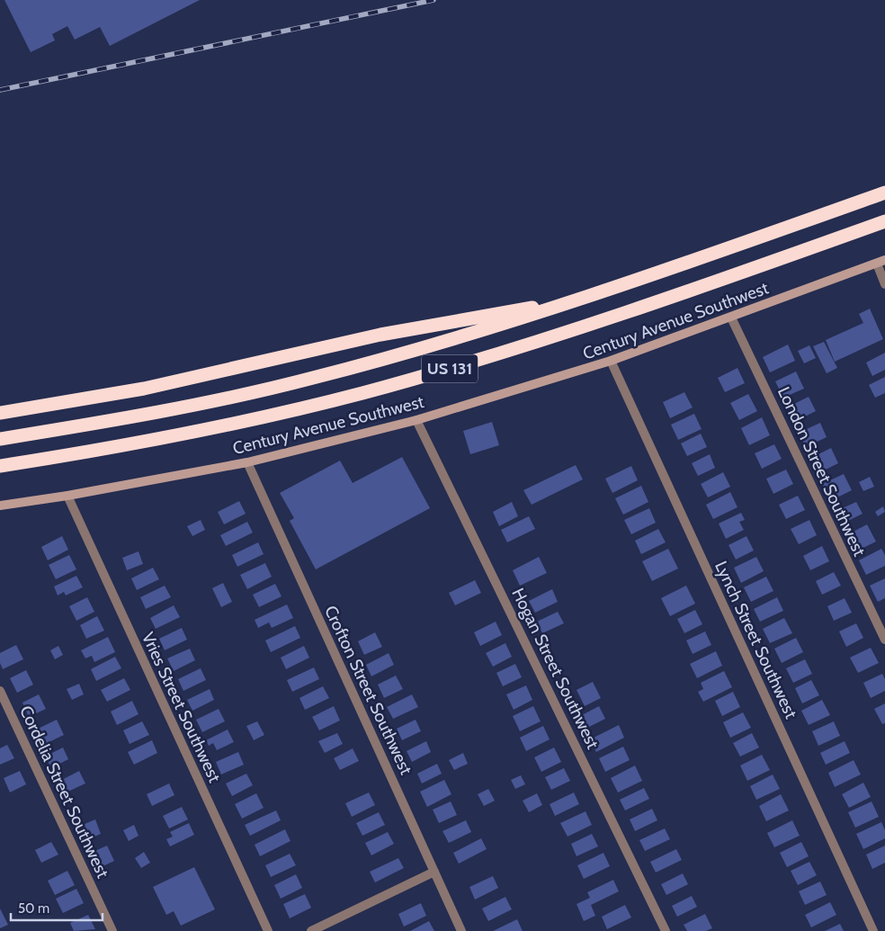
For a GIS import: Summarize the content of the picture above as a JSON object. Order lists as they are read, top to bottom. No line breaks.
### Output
{"streets":{"highway":["US 131"],"street":["Century Avenue Southwest","London Street Southwest","Lynch Street Southwest","Hogan Street Southwest","Crofton Street Southwest","Vries Street Southwest","Cordelia Street Southwest"]},"crossings":[["Century Avenue Southwest","London Street Southwest"],["Century Avenue Southwest","Lynch Street Southwest"],["Century Avenue Southwest","Hogan Street Southwest"],["Century Avenue Southwest","Crofton Street Southwest"],["Century Avenue Southwest","Vries Street Southwest"]],"scale_bar":"50 m"}
